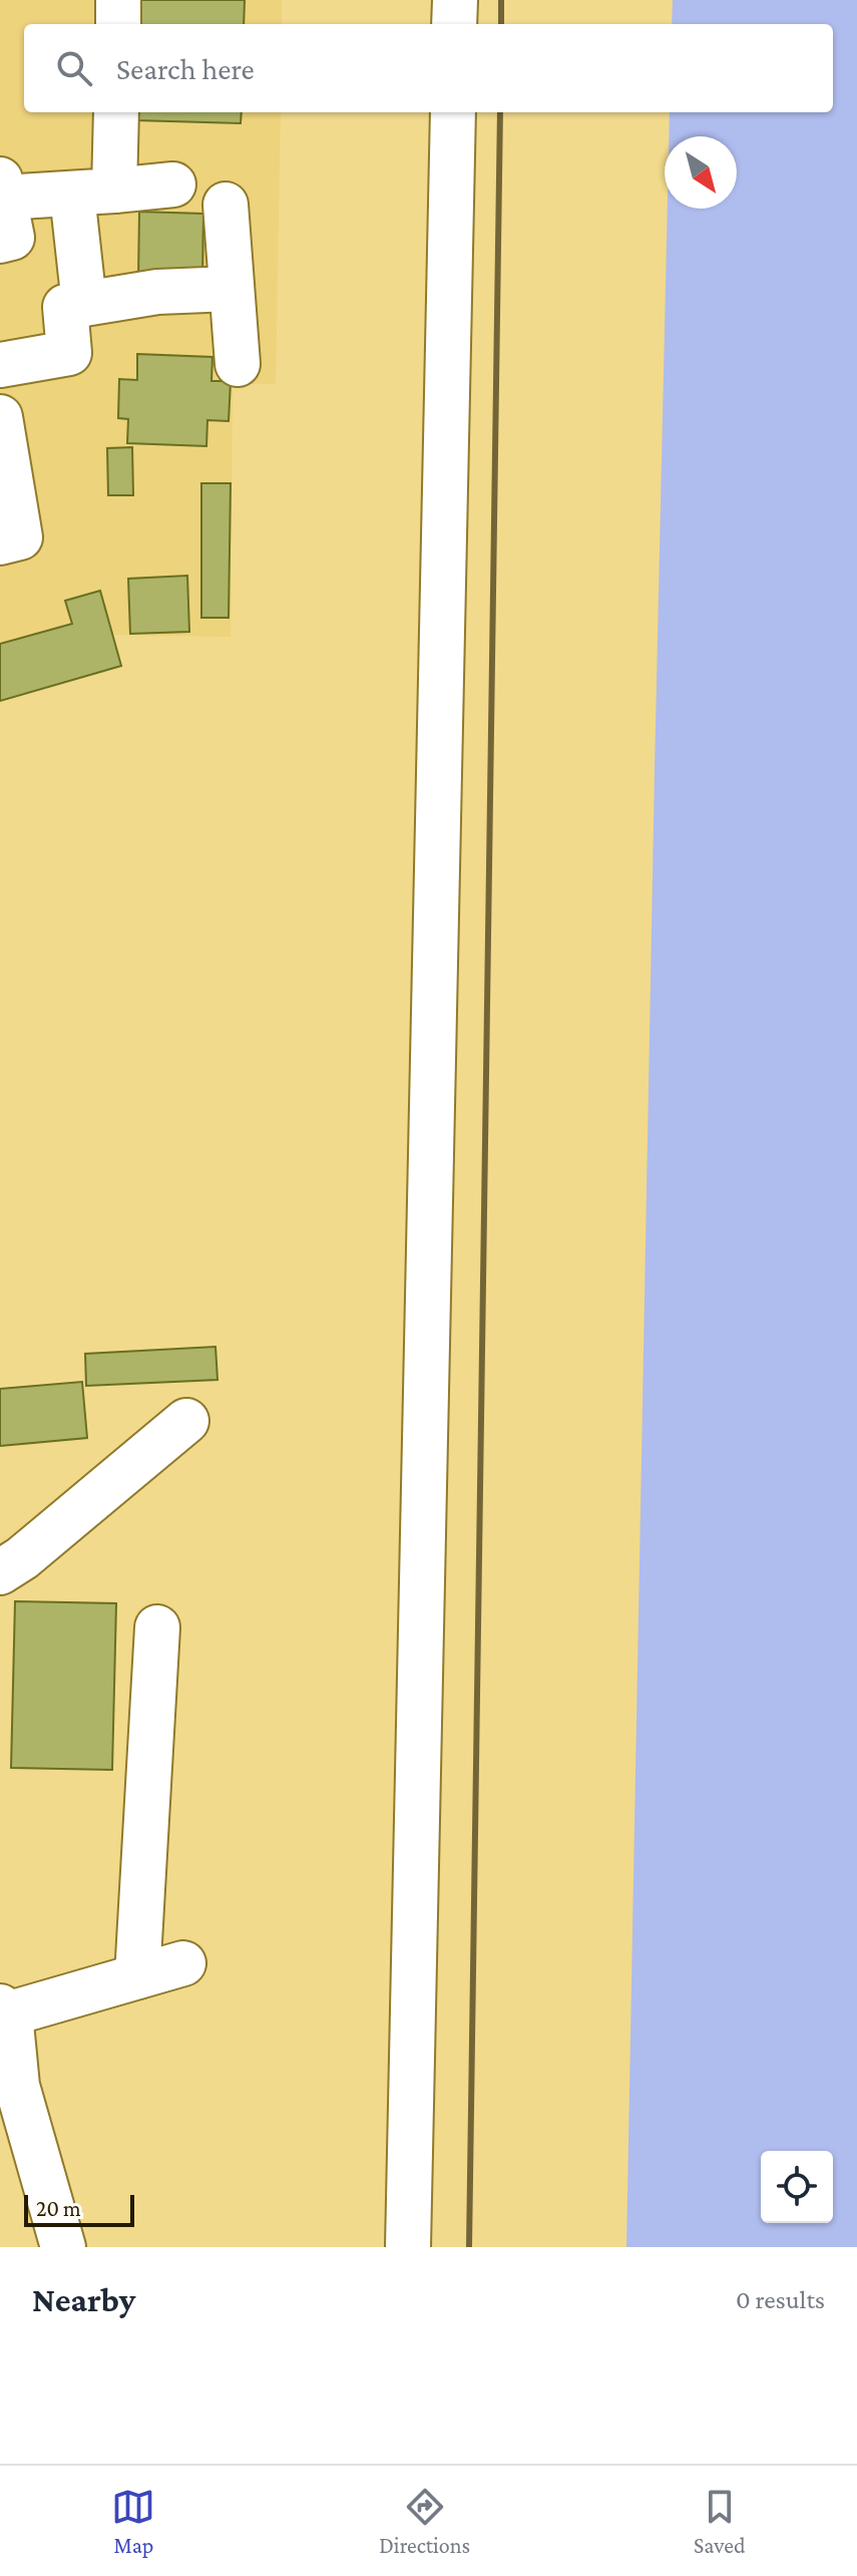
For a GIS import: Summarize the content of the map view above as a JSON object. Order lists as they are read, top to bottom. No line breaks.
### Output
{"scale_bar":"20 m","north":"bottom right","page":{"search":"Search here","scale":"20 m","heading":["Nearby","0 results"],"nav":["Map","Directions","Saved"]}}
